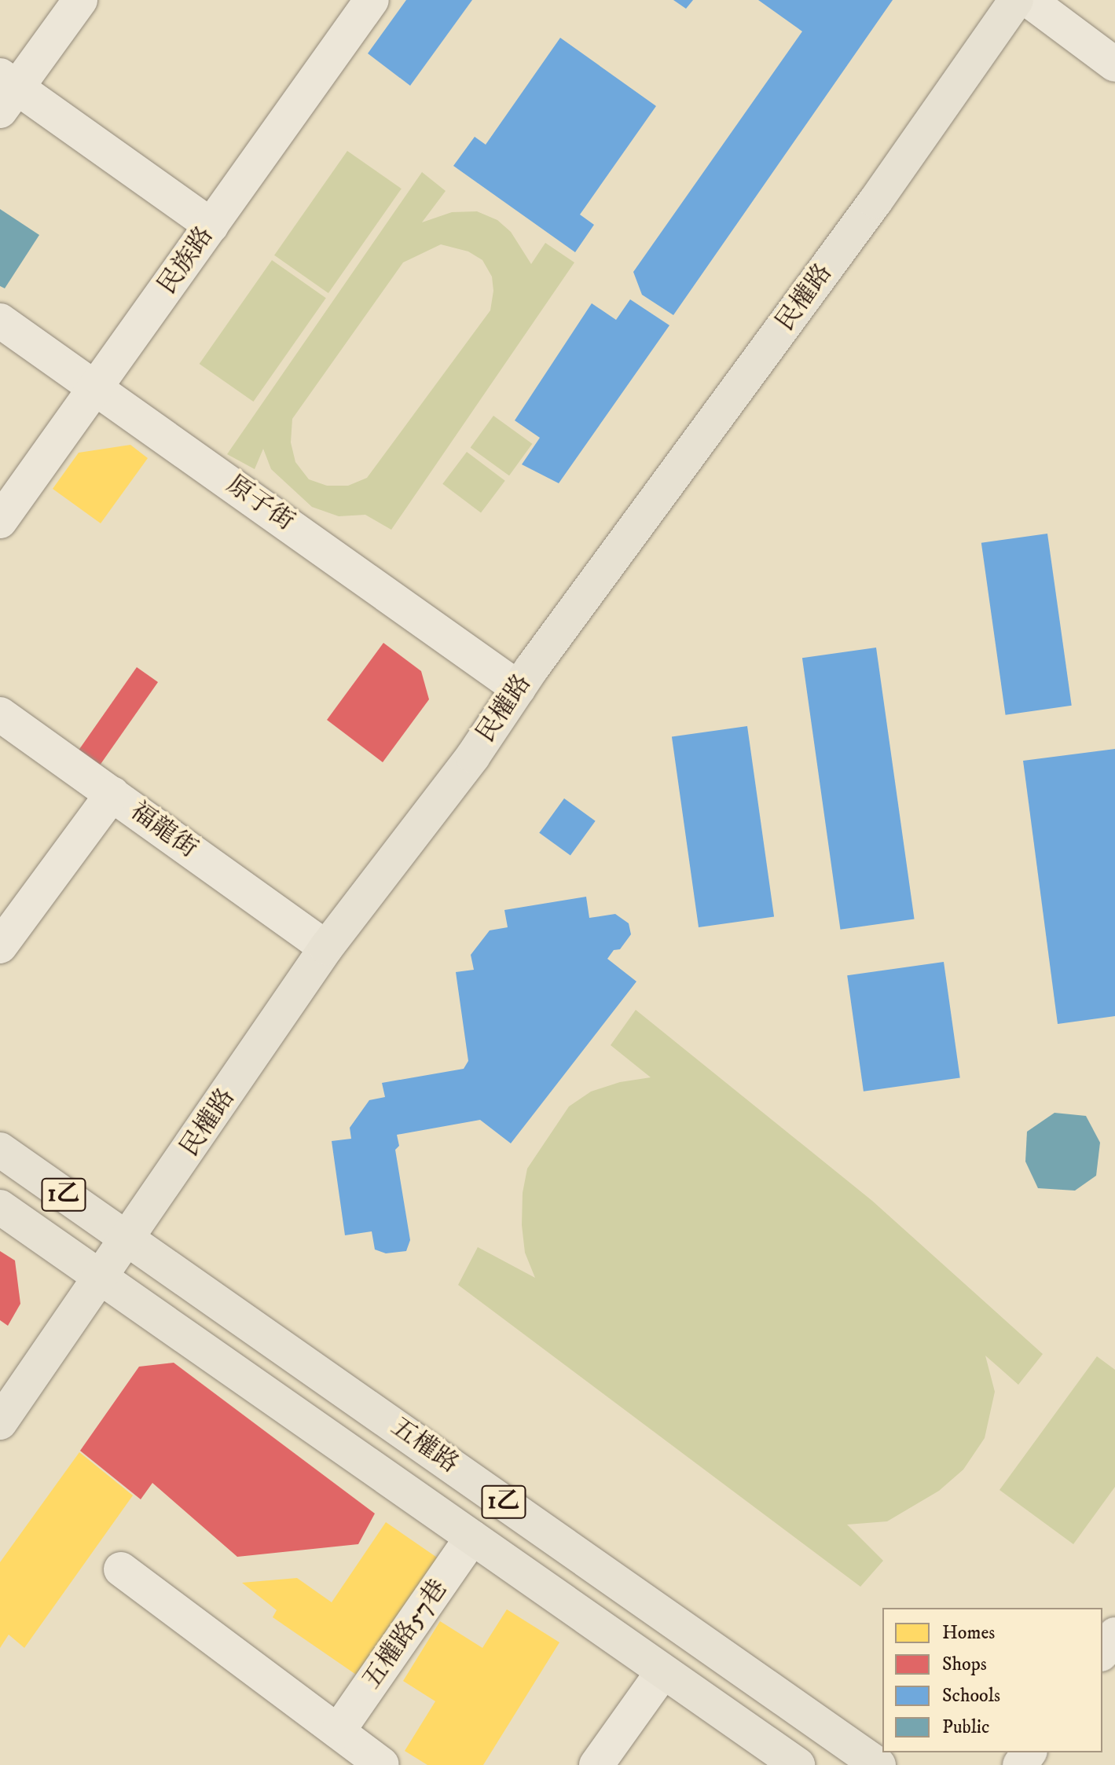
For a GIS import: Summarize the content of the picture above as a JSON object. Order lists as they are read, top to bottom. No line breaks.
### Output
{"streets":{"main road":["民權路","1乙","五權路"],"street":["民族路","原子街","福龍街","五權路57巷"]},"crossings":[["民族路","原子街"],["民權路","原子街"],["民權路","福龍街"],["民權路","五權路"],["五權路","五權路57巷"]],"legend":["Homes","Shops","Schools","Public"]}
